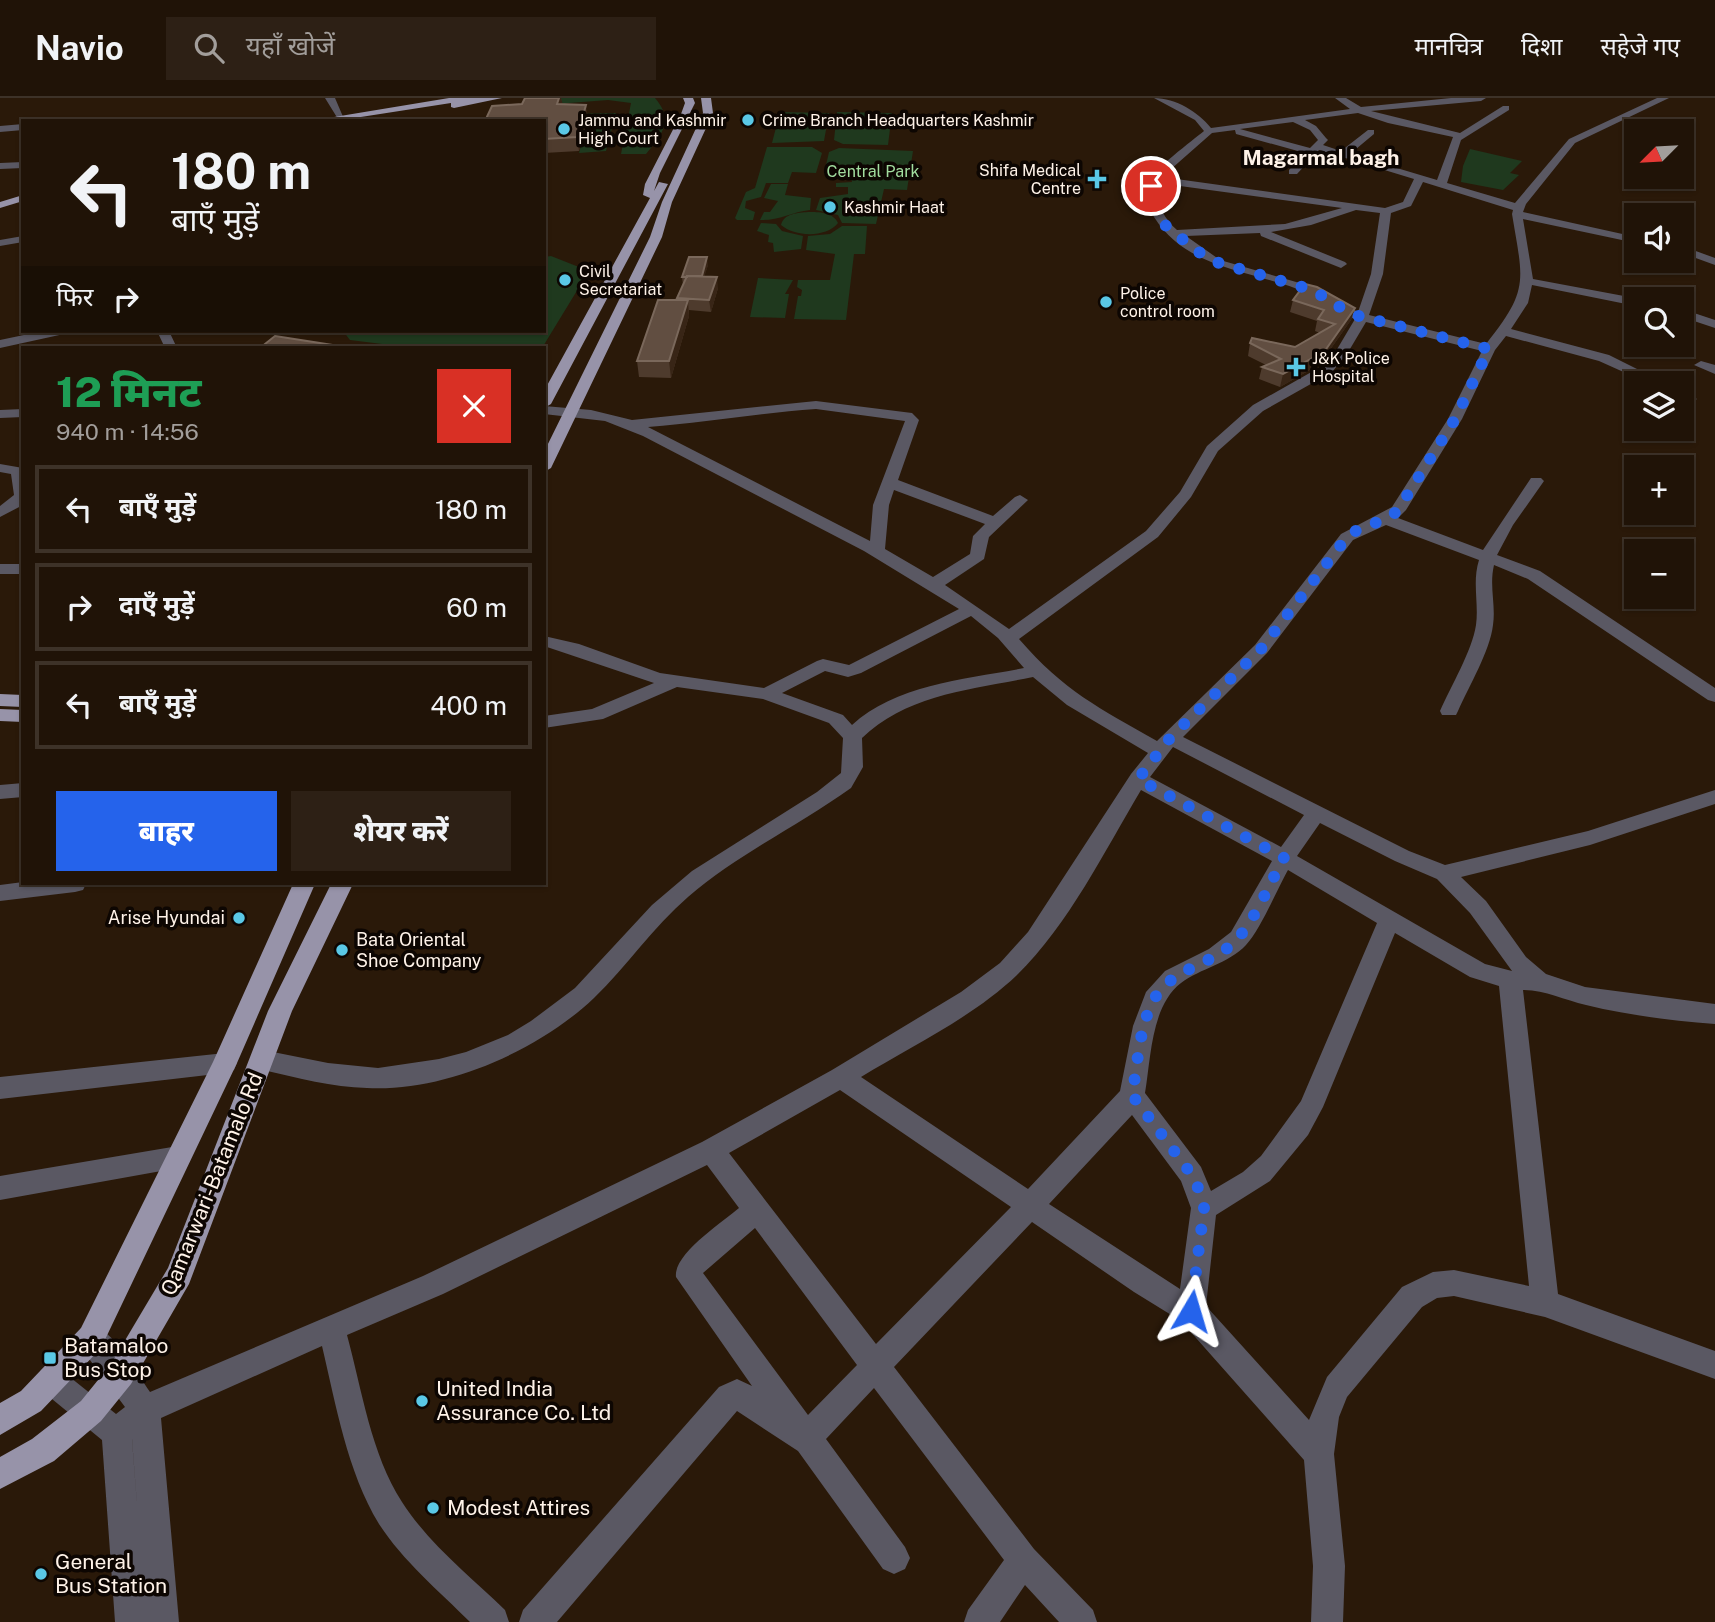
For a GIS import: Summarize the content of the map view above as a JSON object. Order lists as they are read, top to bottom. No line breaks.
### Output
{"streets":{"main road":["Qamarwari-Batamalo Rd"]},"districts":["Magarmal bagh"],"parks":["Central Park"],"places":{"other":["Crime Branch Headquarters Kashmir","Jammu and Kashmir High Court","Kashmir Haat","Civil Secretariat","Police control room","Arise Hyundai","Bata Oriental Shoe Company","United India Assurance Co. Ltd","Modest Attires","General Bus Station"],"health":["Shifa Medical Centre","J&K Police Hospital"],"transit":["Batamaloo Bus Stop"]},"north":"bottom left","page":{"header":"Navio","search":"यहाँ खोजें","nav":["मानचित्र","दिशा","सहेजे गए"],"map_buttons":["+","−"],"turn":["180 m","बाएँ मुड़ें"],"then":"फिर","heading":["12 मिनट","940 m · 14:56"],"list":[{"name":"बाएँ मुड़ें","value":"180 m"},{"name":"दाएँ मुड़ें","value":"60 m"},{"name":"बाएँ मुड़ें","value":"400 m"}],"buttons":["बाहर","शेयर करें"]}}
